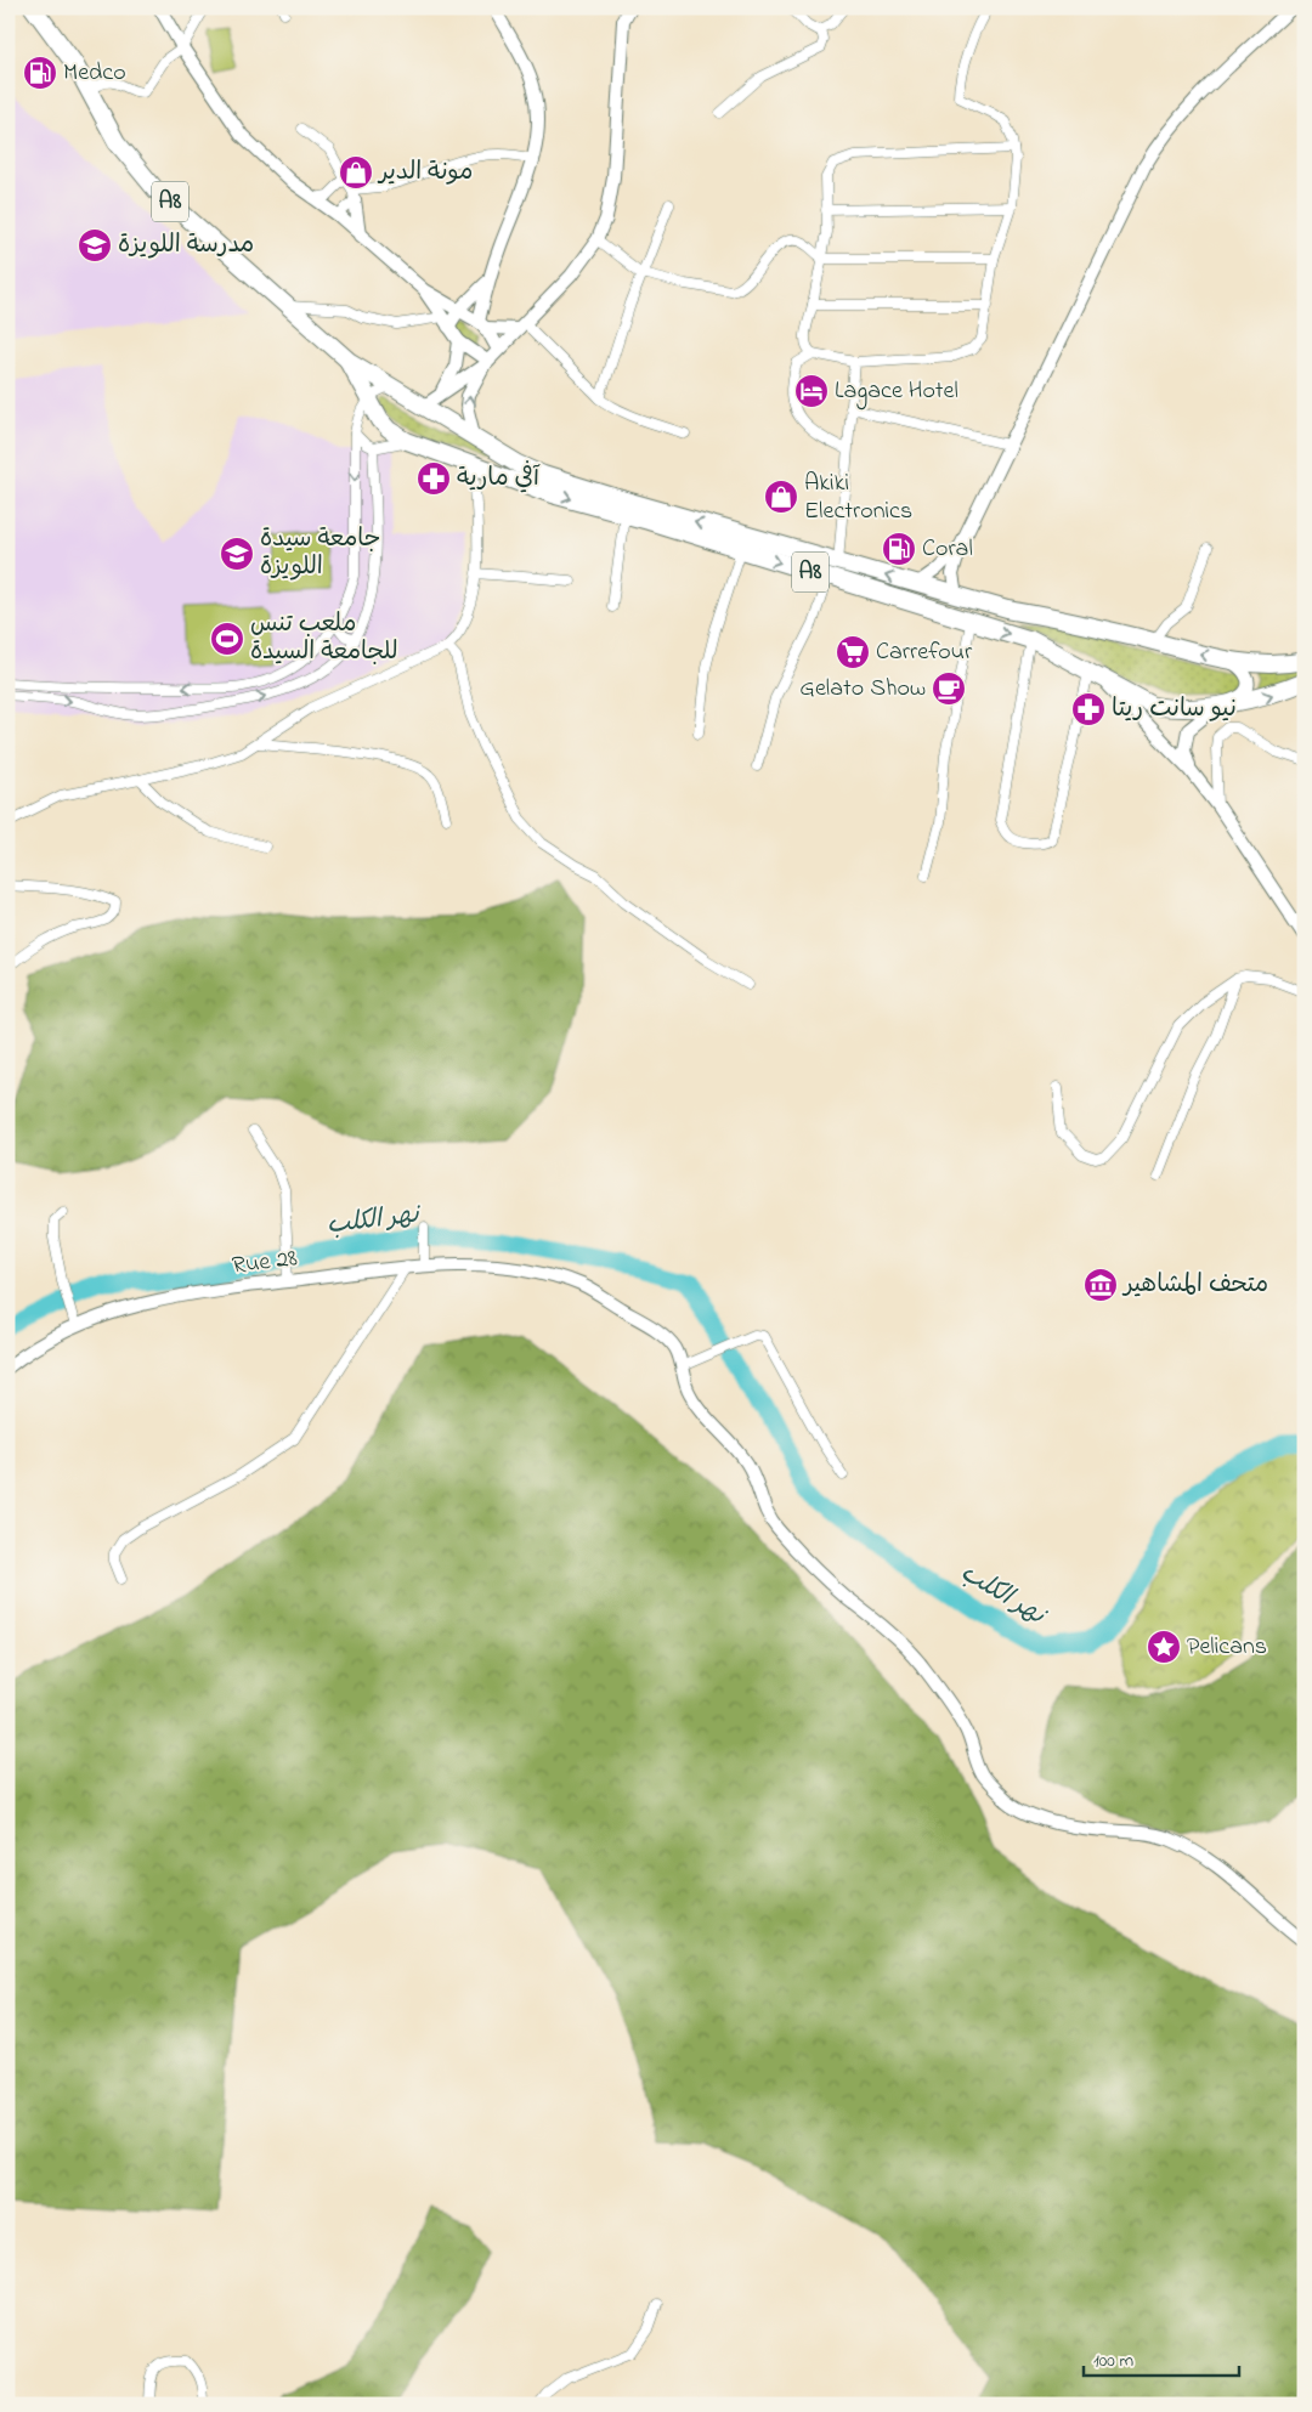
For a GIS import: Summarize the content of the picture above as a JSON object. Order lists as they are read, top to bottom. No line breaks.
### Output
{"streets":{"highway":["A8"],"street":["Rue 28"]},"water":["نهر الكلب"],"places":{"fuel station":["Medco","Coral"],"shop":["مونة الدير","Akiki Electronics"],"school or university":["مدرسة اللويزة","جامعة سيدة اللويزة"],"hotel":["Lagace Hotel"],"pharmacy":["آفي مارية","نيو سانت ريتا"],"sports":["ملعب تنس للجامعة السيدة"],"supermarket":["Carrefour"],"cafe":["Gelato Show"],"museum":["متحف المشاهير"],"place":["Pelicans"]},"scale_bar":"100 m"}
